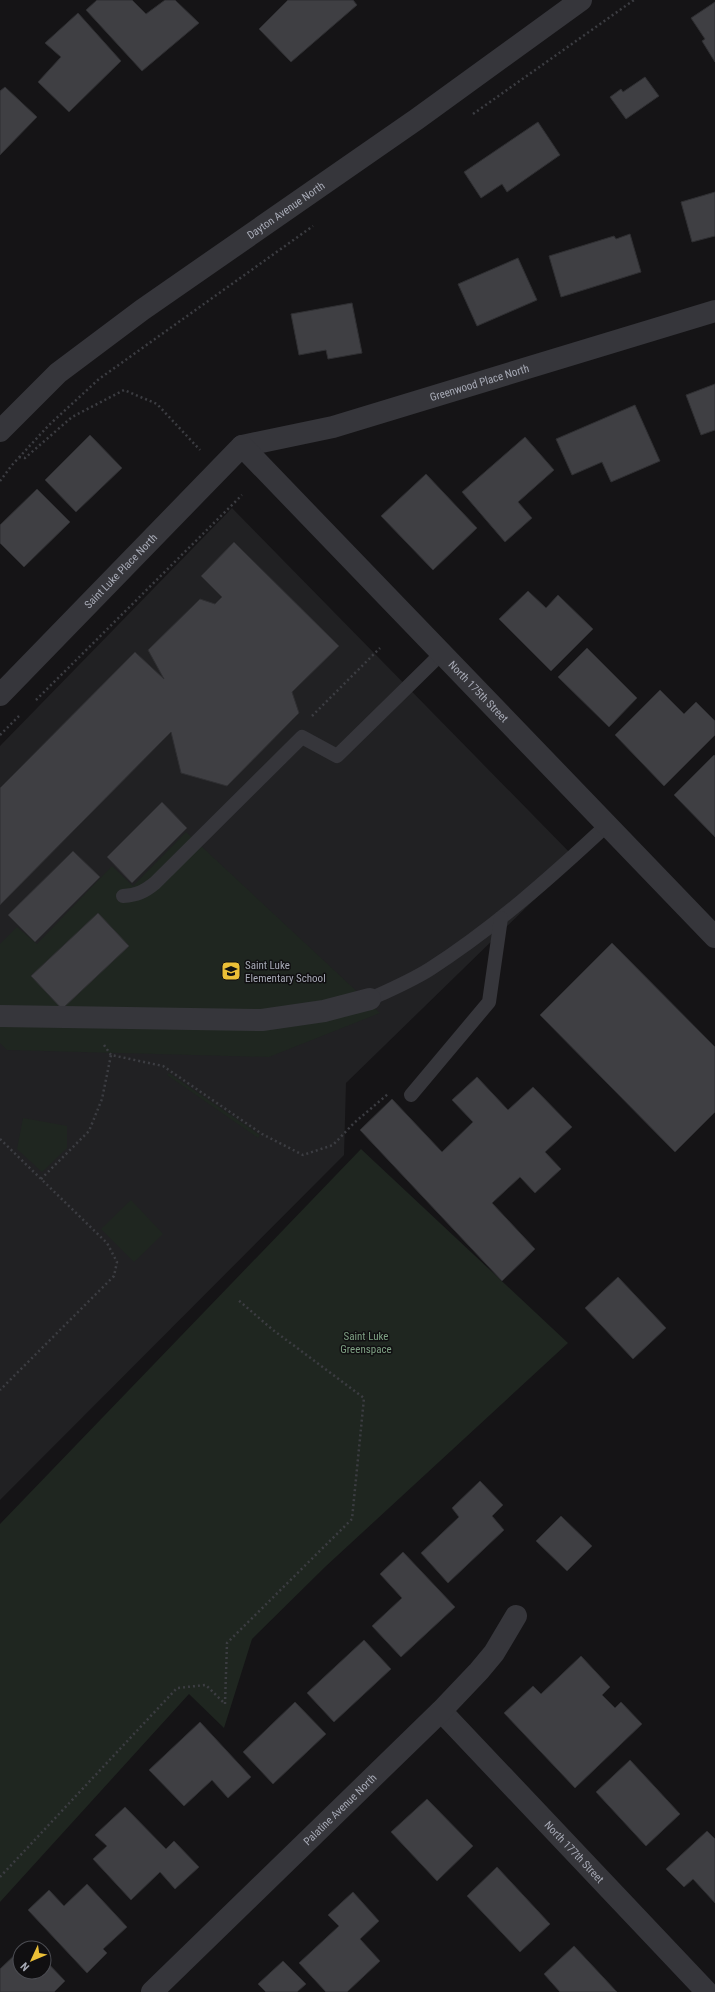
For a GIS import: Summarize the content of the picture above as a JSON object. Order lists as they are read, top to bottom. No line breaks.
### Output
{"streets":{"street":["Dayton Avenue North","Greenwood Place North","Saint Luke Place North","North 175th Street","Palatine Avenue North","North 177th Street"]},"crossings":[["Greenwood Place North","Saint Luke Place North"],["Greenwood Place North","North 175th Street"],["Saint Luke Place North","North 175th Street"],["Palatine Avenue North","North 177th Street"]],"parks":["Saint Luke Greenspace"],"places":{"school or university":["Saint Luke Elementary School"]},"north":"bottom left"}
